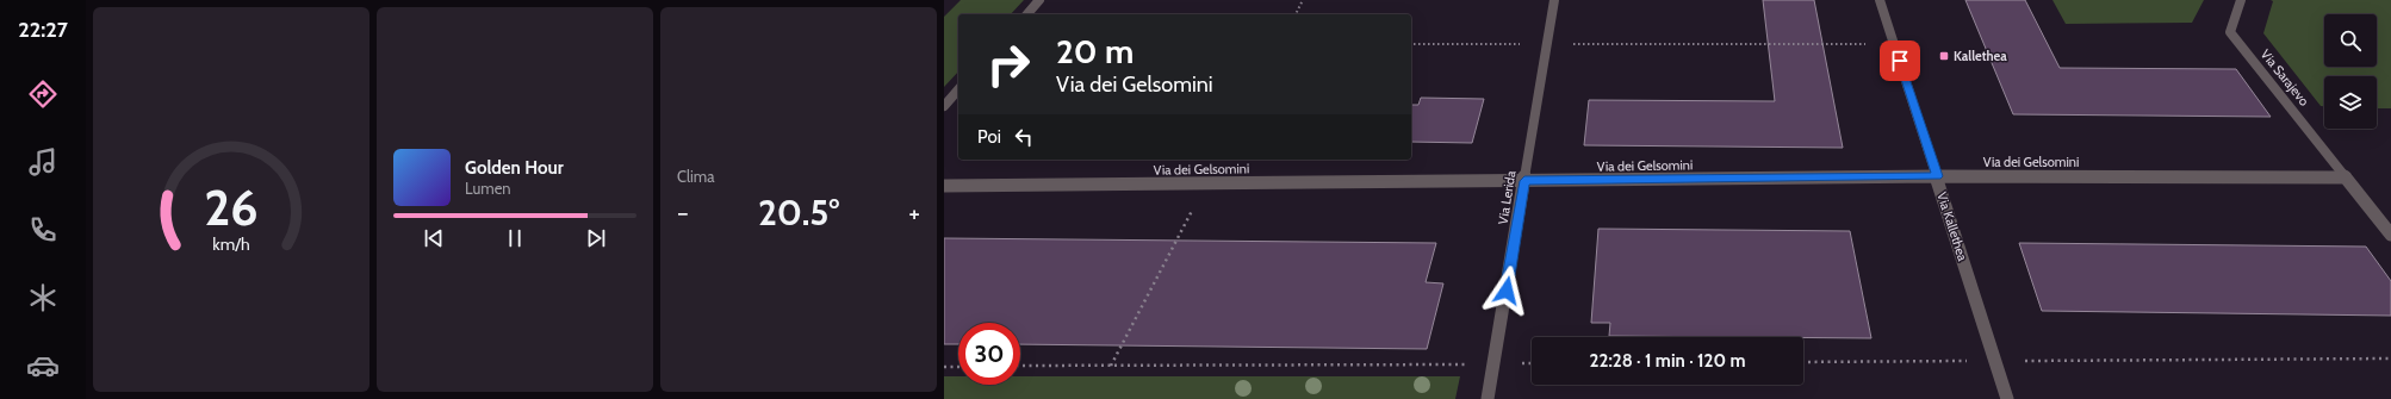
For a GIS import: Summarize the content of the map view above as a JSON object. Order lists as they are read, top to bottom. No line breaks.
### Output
{"streets":{"street":["Via Sarajevo","Via dei Gelsomini","Via Lerida","Via Kallethea"]},"crossings":[["Via Sarajevo","Via dei Gelsomini"],["Via dei Gelsomini","Via Lerida"],["Via dei Gelsomini","Via Kallethea"]],"places":{"transit":["Kallethea"]},"page":{"tabs":"22:27","tile":"Clima","turn":["20 m","Via dei Gelsomini"],"then":"Poi","song":["Golden Hour","Lumen"],"heat":["−","20.5°","+"],"limit":"30","trip":"22:28 · 1 min · 120 m","gauge":["26","km/h"]}}
